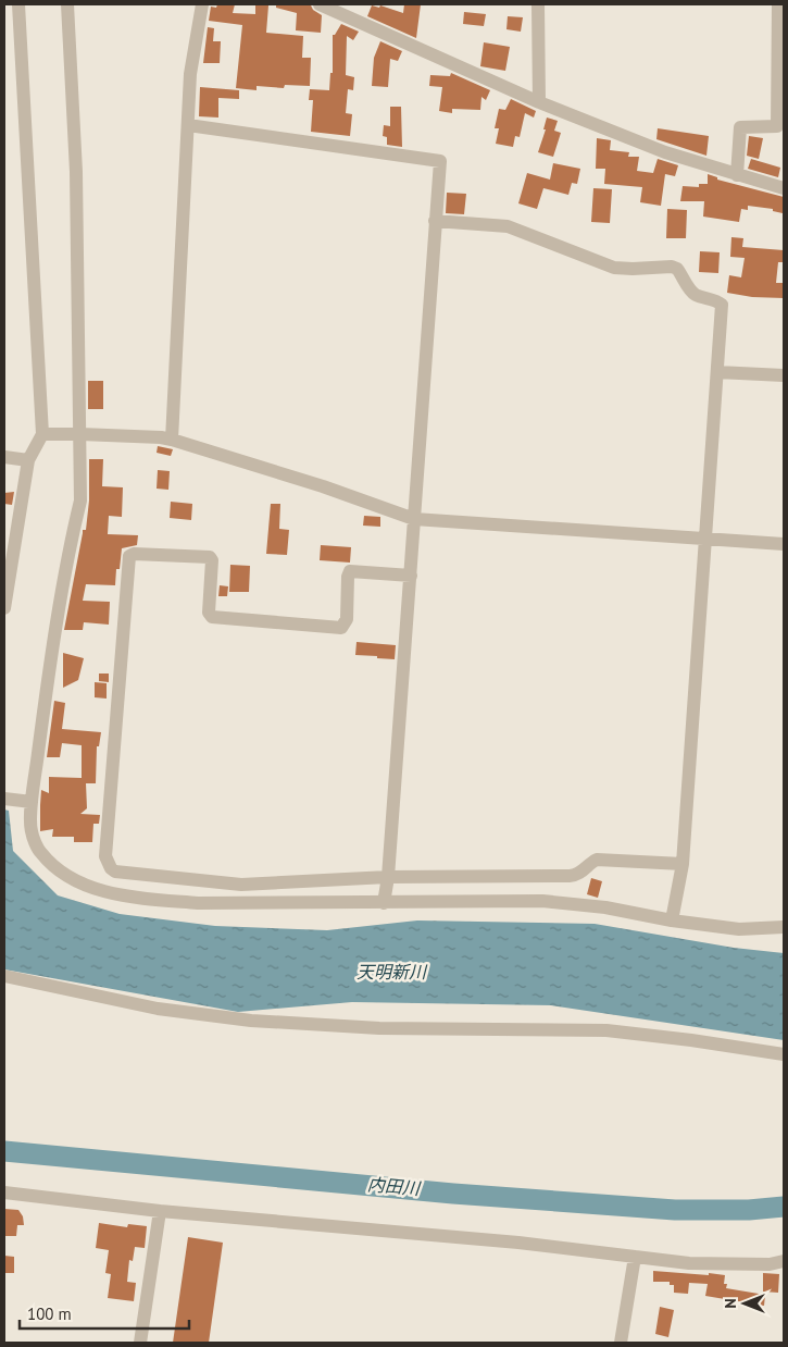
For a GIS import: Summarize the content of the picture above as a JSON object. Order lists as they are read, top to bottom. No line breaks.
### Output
{"water":["天明新川","内田川"],"scale_bar":"100 m","north":"left"}
